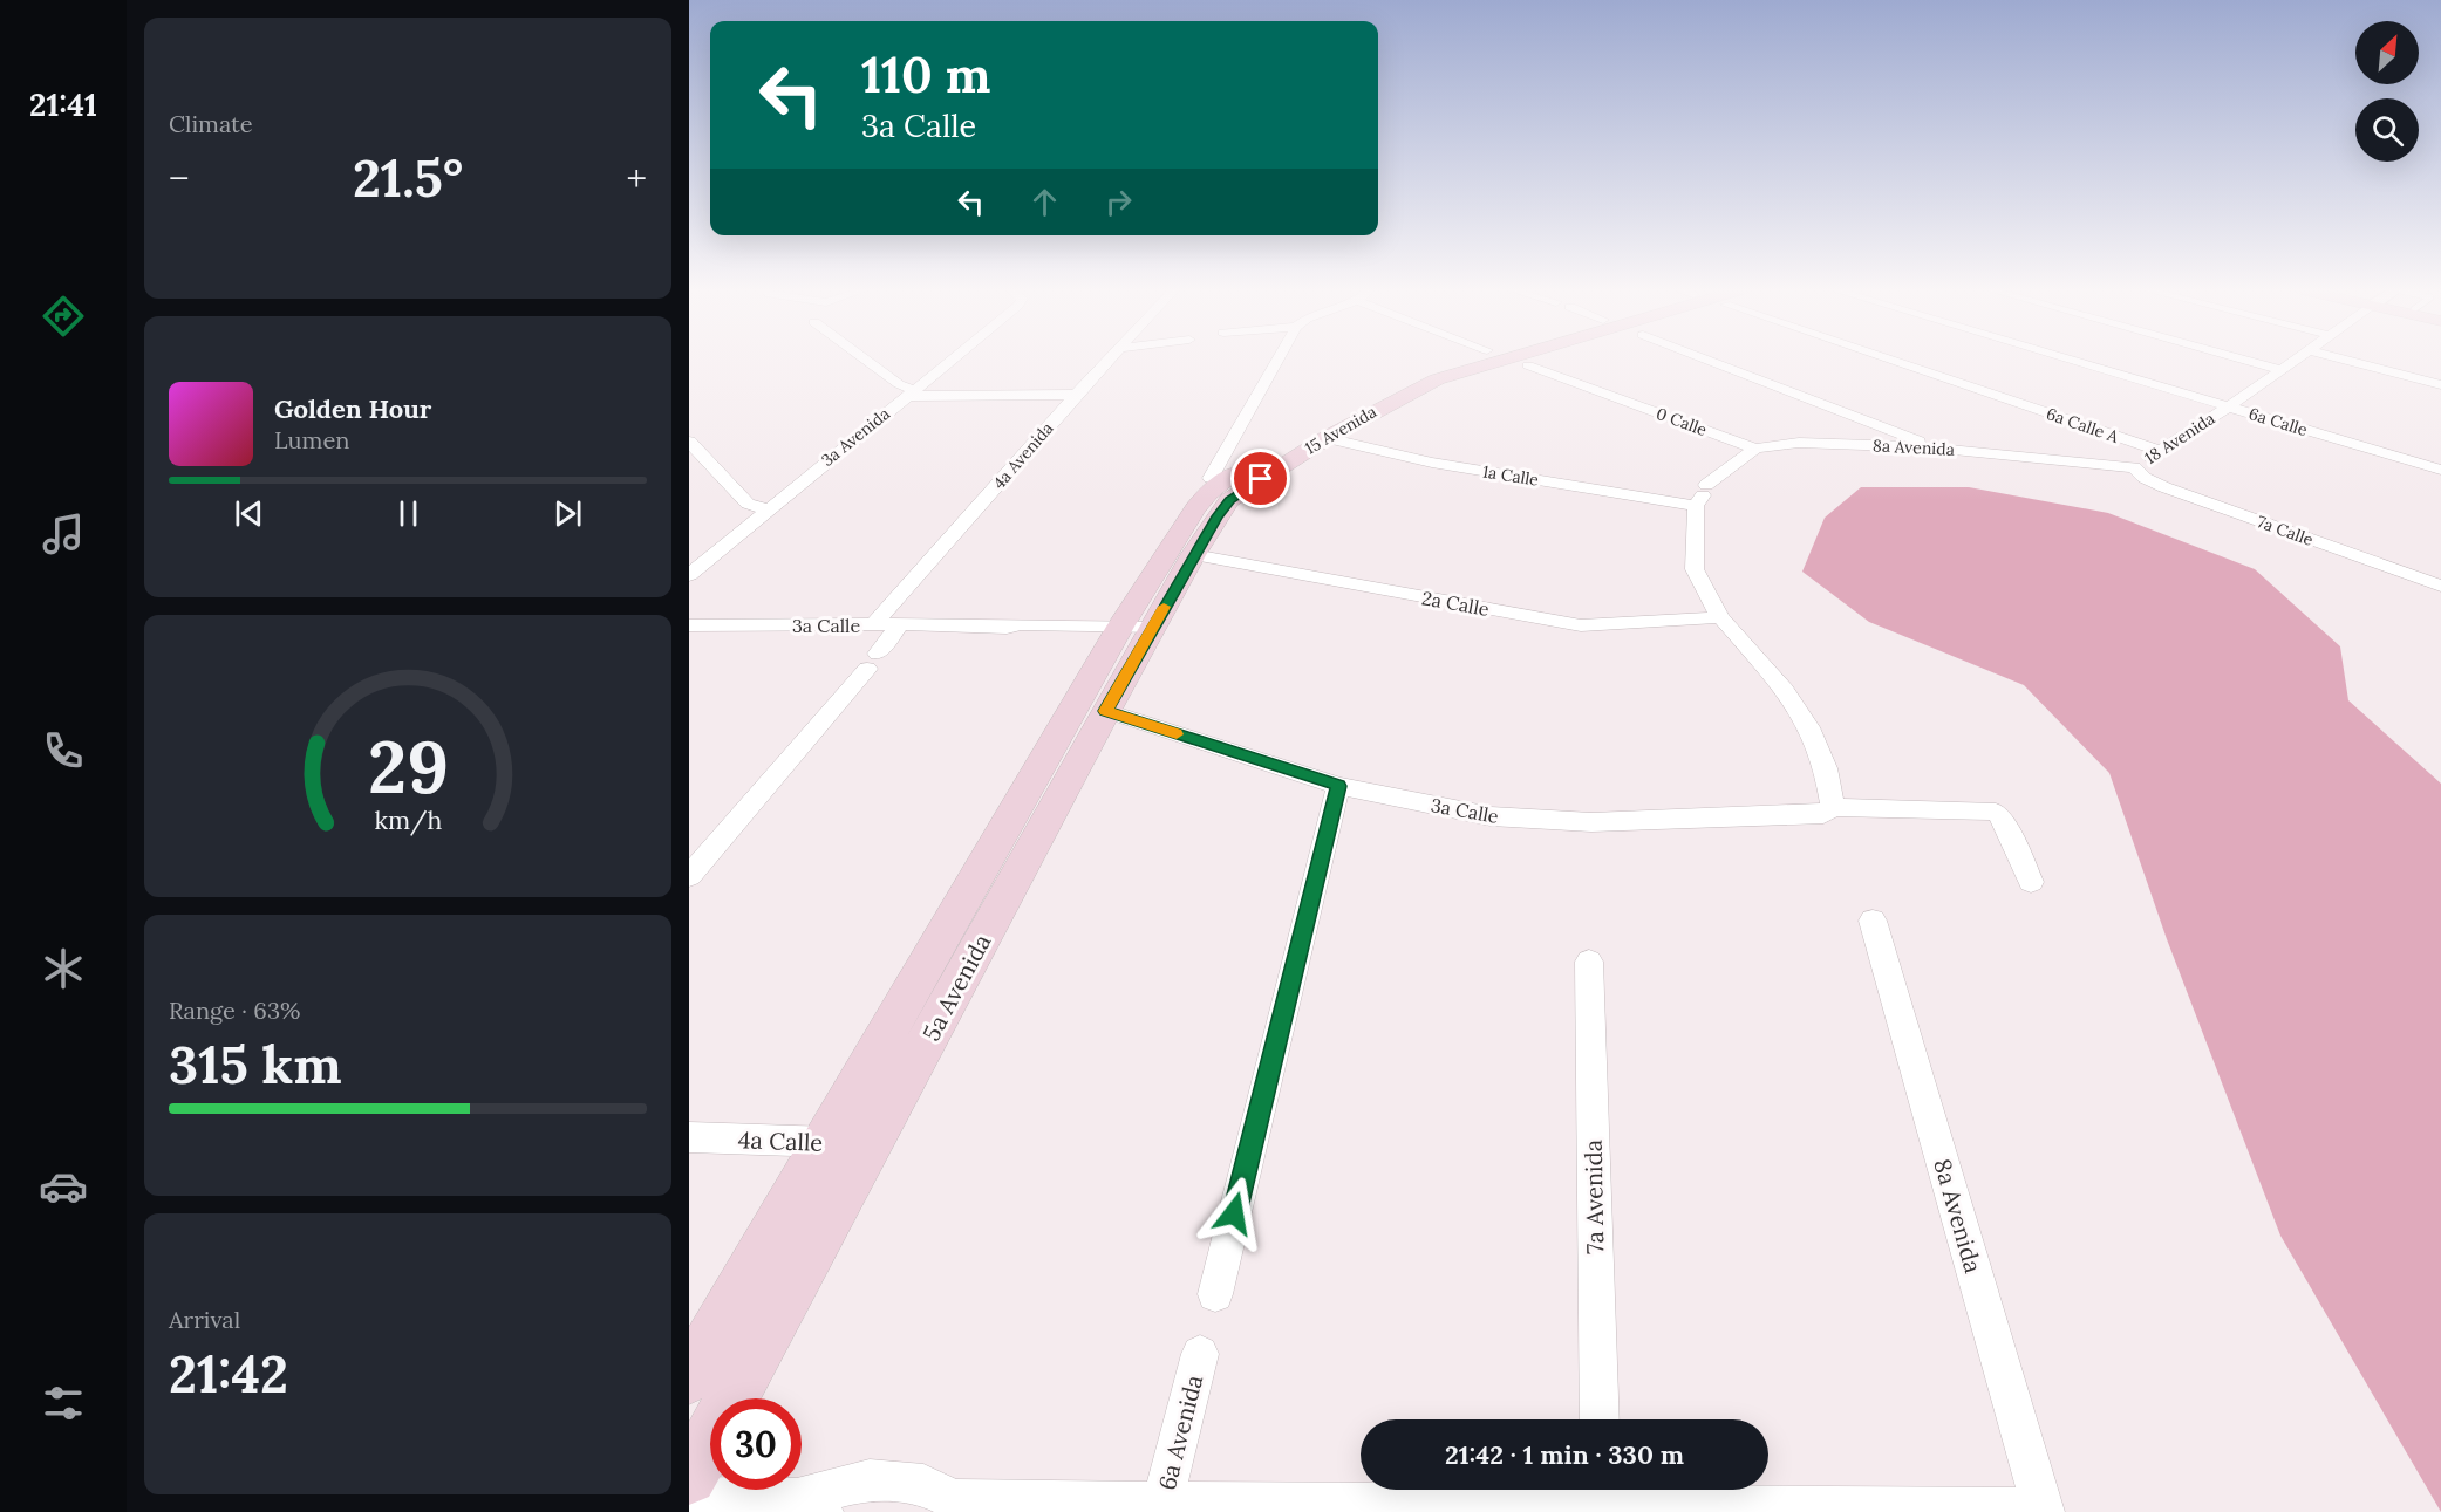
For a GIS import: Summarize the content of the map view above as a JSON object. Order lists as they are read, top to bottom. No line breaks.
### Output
{"streets":{"main road":["15 Avenida","5a Avenida"],"street":["0 Calle","6a Calle","6a Calle A","3a Avenida","18 Avenida","8a Avenida","4a Avenida","1a Calle","7a Calle","2a Calle","3a Calle","4a Calle","7a Avenida","6a Avenida"]},"crossings":[["0 Calle","8a Avenida"],["6a Calle","18 Avenida"],["6a Calle A","18 Avenida"],["15 Avenida","1a Calle"],["15 Avenida","5a Avenida"],["18 Avenida","8a Avenida"],["18 Avenida","7a Calle"],["8a Avenida","1a Calle"],["8a Avenida","7a Calle"],["4a Avenida","3a Calle"],["2a Calle","5a Avenida"],["3a Calle","5a Avenida"],["5a Avenida","4a Calle"]],"north":"top right","page":{"tabs":"21:41","tile":["Climate",["Range · 63%","315 km"],["Arrival","21:42"]],"turn":["110 m","3a Calle"],"heat":["−","21.5°","+"],"song":["Golden Hour","Lumen"],"limit":"30","trip":"21:42 · 1 min · 330 m","gauge":["29","km/h"]}}
